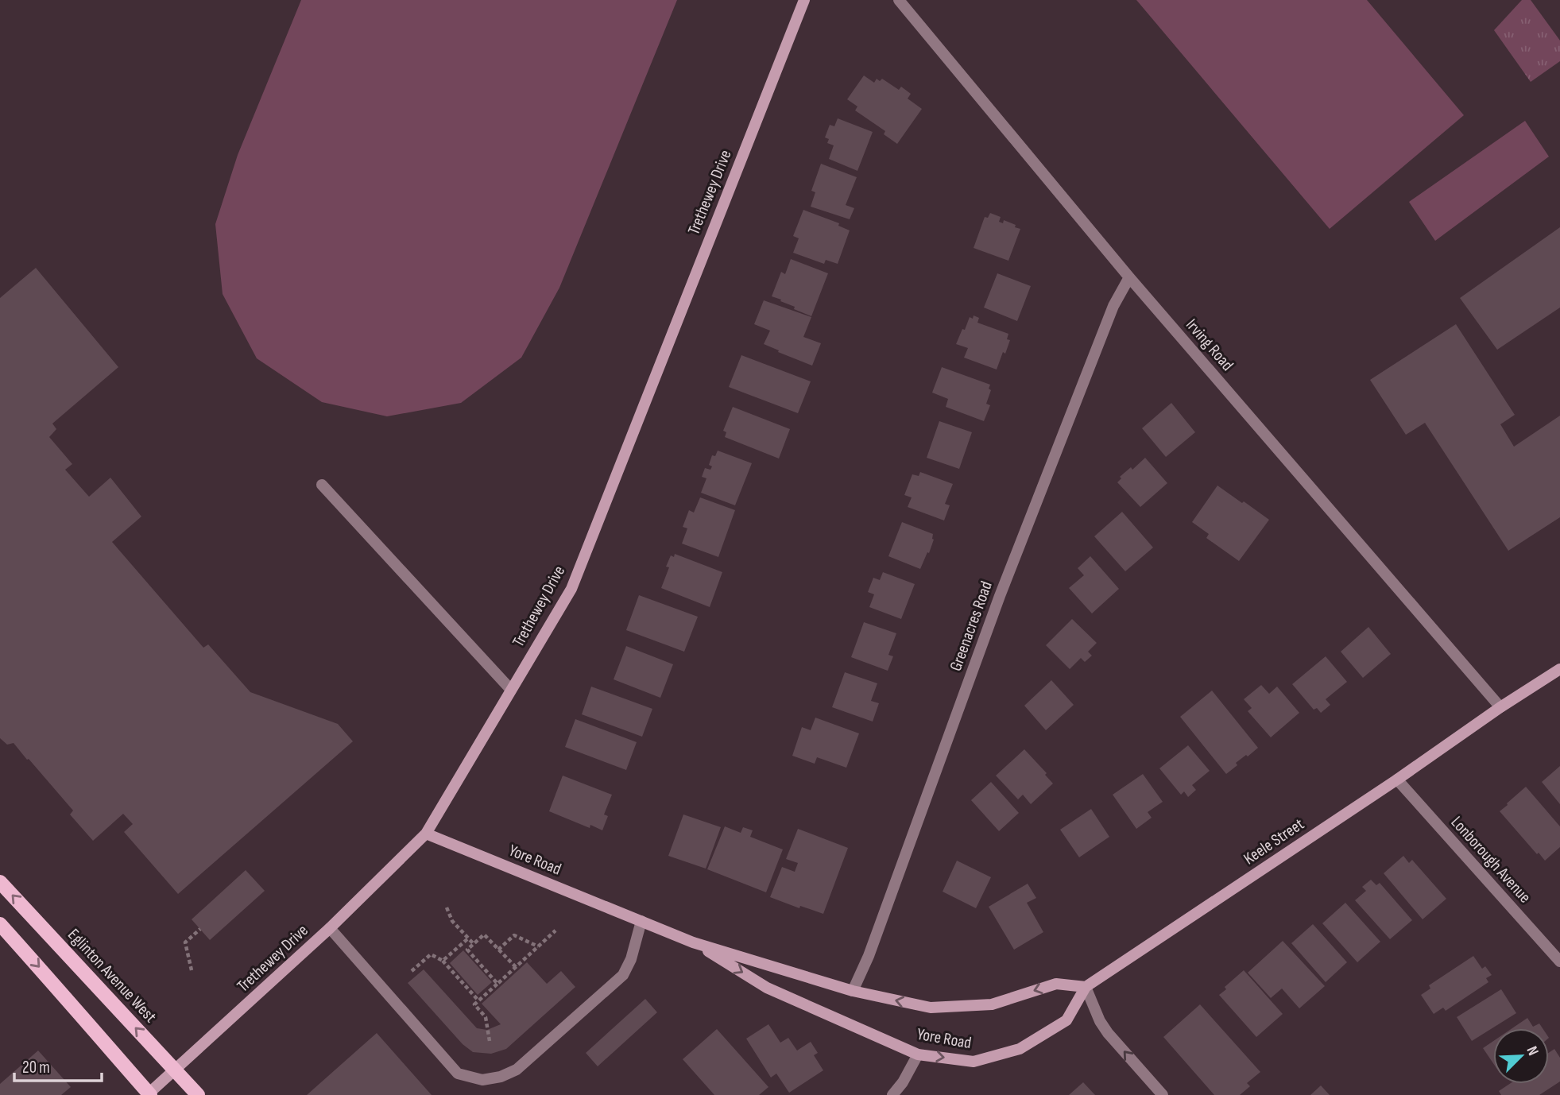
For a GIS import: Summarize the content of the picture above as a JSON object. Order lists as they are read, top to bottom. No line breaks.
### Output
{"streets":{"main road":["Trethewey Drive","Keele Street","Yore Road","Eglinton Avenue West"],"street":["Irving Road","Greenacres Road","Lonborough Avenue"]},"crossings":[["Trethewey Drive","Yore Road"],["Trethewey Drive","Eglinton Avenue West"],["Irving Road","Greenacres Road"],["Irving Road","Keele Street"],["Greenacres Road","Yore Road"],["Keele Street","Yore Road"],["Keele Street","Lonborough Avenue"]],"scale_bar":"20 m","north":"top right"}
